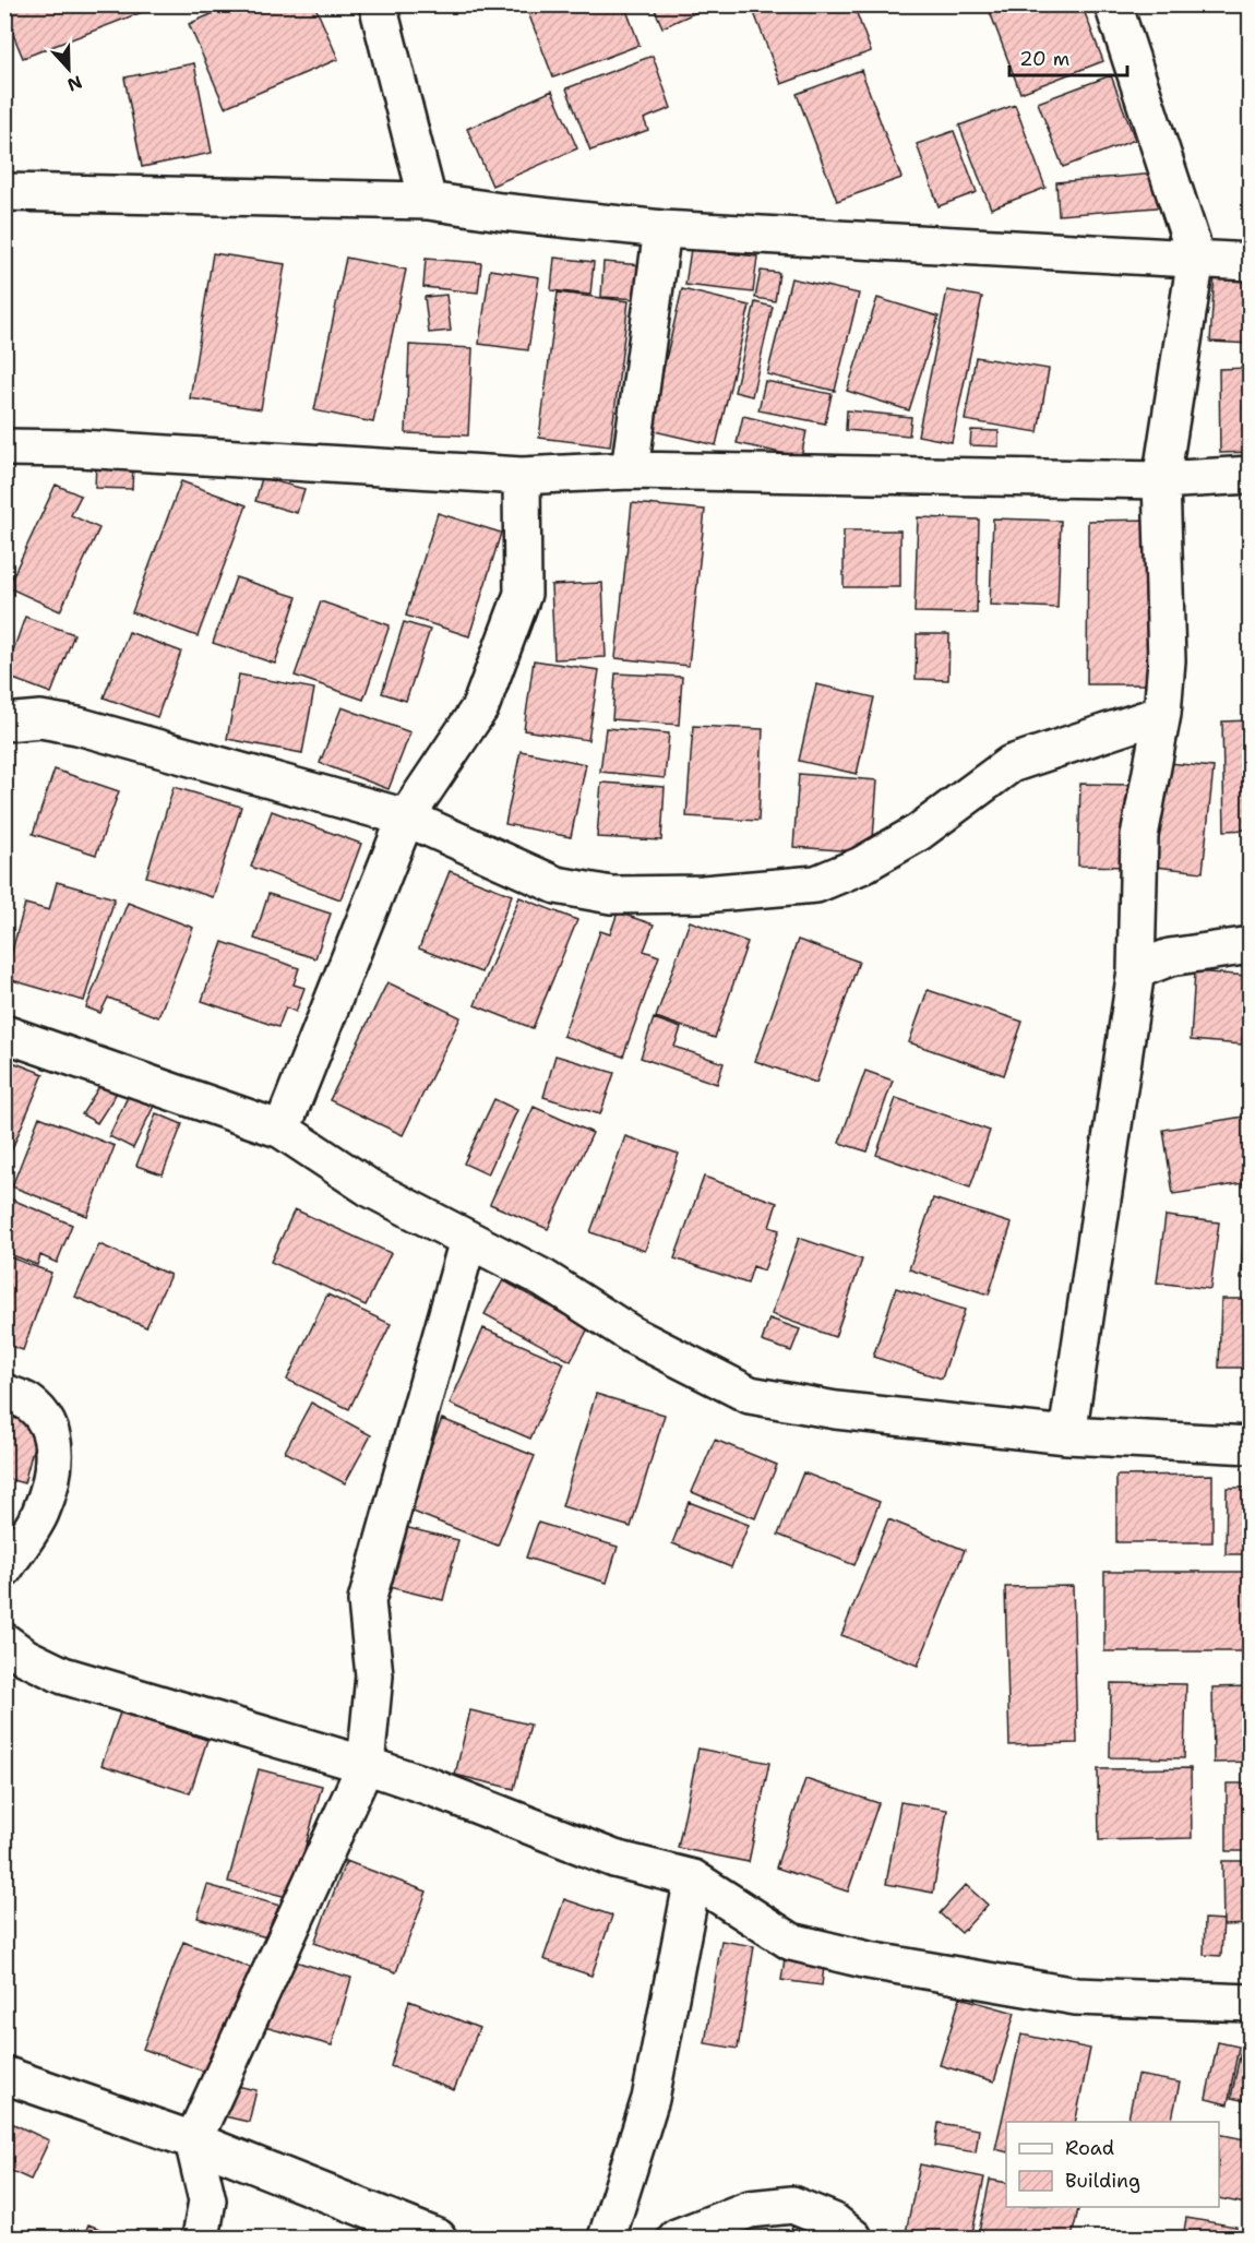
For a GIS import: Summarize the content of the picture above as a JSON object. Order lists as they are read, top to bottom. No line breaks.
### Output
{"legend":["Road","Building"],"scale_bar":"20 m","north":"bottom"}
